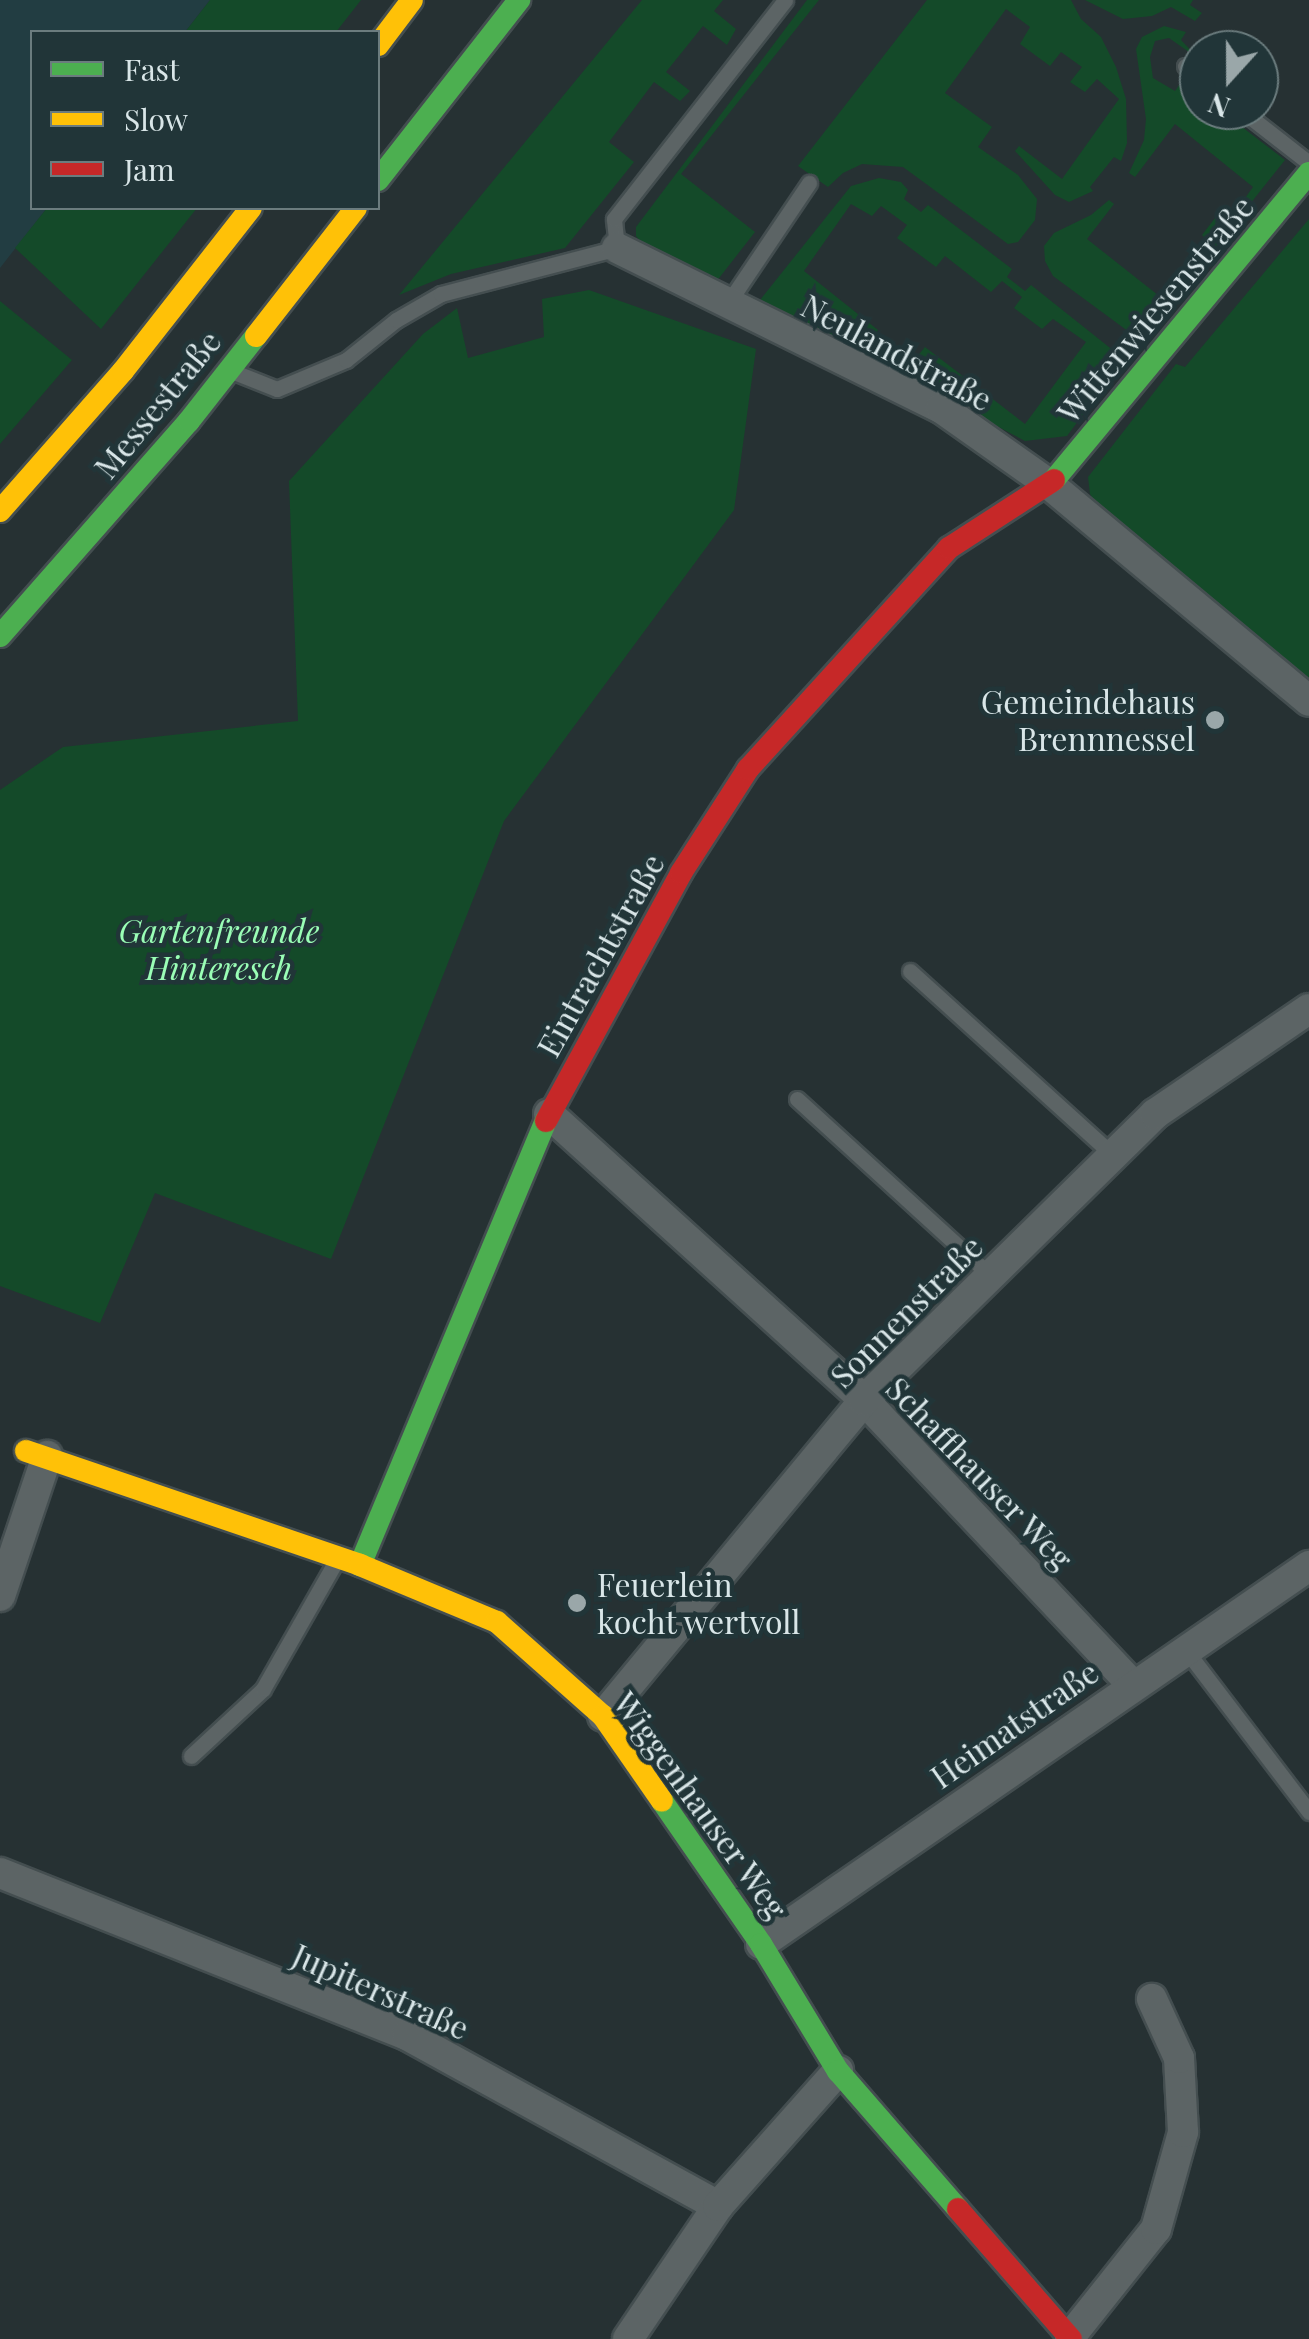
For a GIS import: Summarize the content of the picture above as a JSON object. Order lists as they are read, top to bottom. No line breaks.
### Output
{"streets":{"street":["Wittenwiesenstraße","Neulandstraße","Messestraße","Eintrachtstraße","Sonnenstraße","Schaffhauser Weg","Heimatstraße","Wiggenhauser Weg","Jupiterstraße"]},"crossings":[["Wittenwiesenstraße","Neulandstraße"],["Wittenwiesenstraße","Eintrachtstraße"],["Neulandstraße","Eintrachtstraße"],["Eintrachtstraße","Schaffhauser Weg"],["Eintrachtstraße","Wiggenhauser Weg"],["Sonnenstraße","Schaffhauser Weg"],["Sonnenstraße","Wiggenhauser Weg"],["Schaffhauser Weg","Heimatstraße"],["Heimatstraße","Wiggenhauser Weg"]],"parks":["Gartenfreunde Hinteresch"],"places":["Gemeindehaus Brennnessel","Feuerlein kocht wertvoll"],"legend":["Fast","Slow","Jam"],"north":"bottom"}
